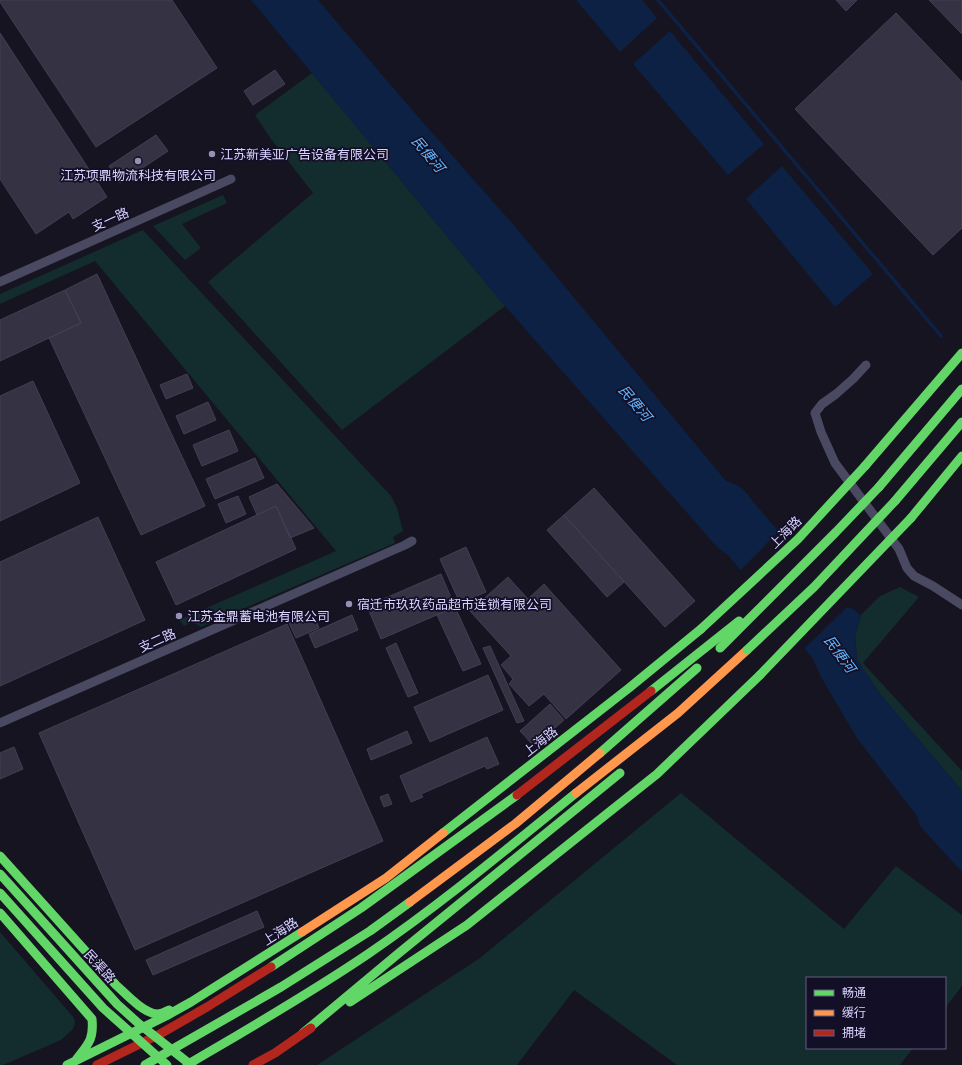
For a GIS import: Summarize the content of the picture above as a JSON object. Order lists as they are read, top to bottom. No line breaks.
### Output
{"streets":{"main road":["上海路","民渠路"],"street":["支一路","支二路"]},"water":["民便河"],"places":["江苏新美亚广告设备有限公司","江苏项鼎物流科技有限公司","宿迁市玖玖药品超市连锁有限公司","江苏金鼎蓄电池有限公司"],"legend":["畅通","缓行","拥堵"]}
